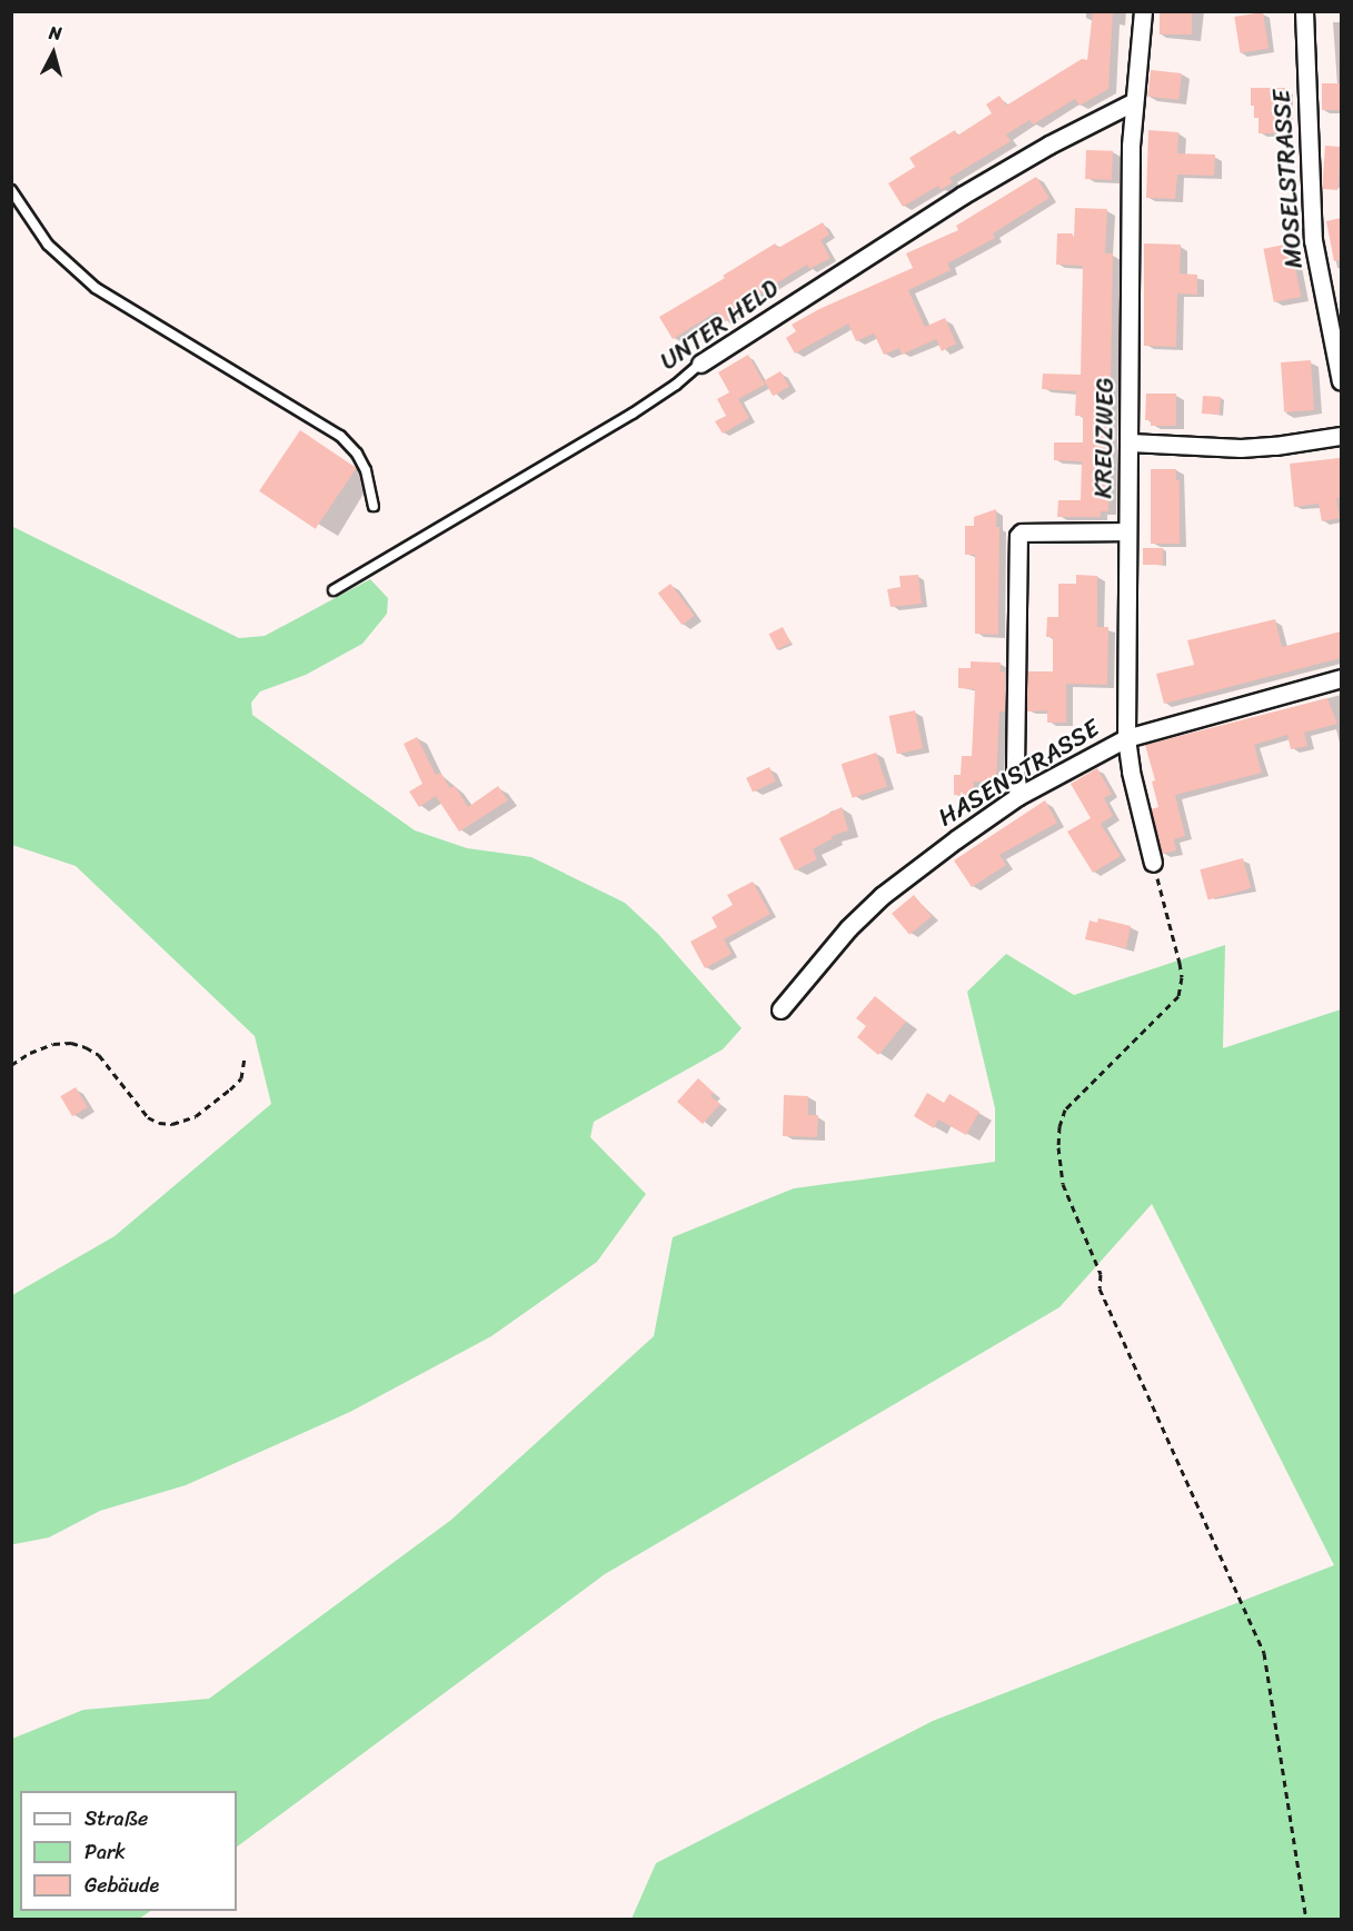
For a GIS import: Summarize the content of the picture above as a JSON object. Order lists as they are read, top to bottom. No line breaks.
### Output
{"streets":{"street":["MOSELSTRASSE","UNTER HELD","KREUZWEG","HASENSTRASSE"]},"crossings":[["UNTER HELD","KREUZWEG"],["KREUZWEG","HASENSTRASSE"]],"legend":["Straße","Park","Gebäude"],"north":"top"}
